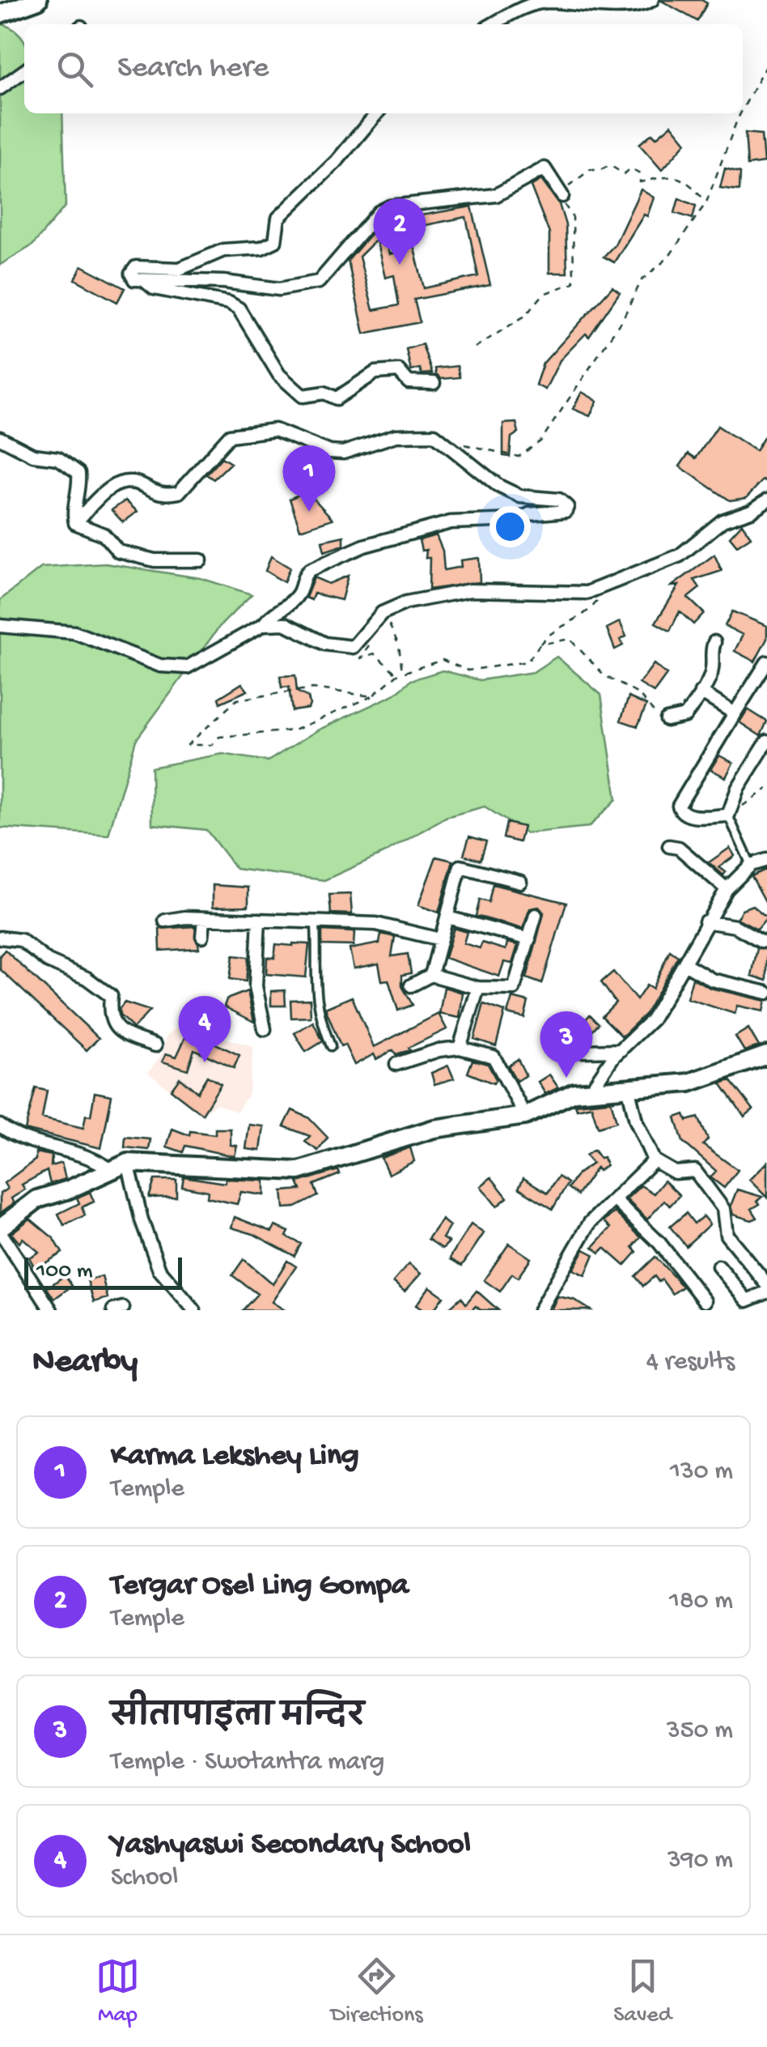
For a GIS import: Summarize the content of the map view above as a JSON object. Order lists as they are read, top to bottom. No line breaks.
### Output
{"scale_bar":"100 m","page":{"search":"Search here","pins":["2","1","4","3"],"scale":"100 m","heading":["Nearby","4 results"],"list":[{"mark":"1","name":"Karma Lekshey Ling","note":"Temple","value":"130 m"},{"mark":"2","name":"Tergar Osel Ling Gompa","note":"Temple","value":"180 m"},{"mark":"3","name":"सीतापाइला मन्दिर","note":"Temple · Swotantra marg","value":"350 m"},{"mark":"4","name":"Yashyaswi Secondary School","note":"School","value":"390 m"}],"nav":["Map","Directions","Saved"]}}
